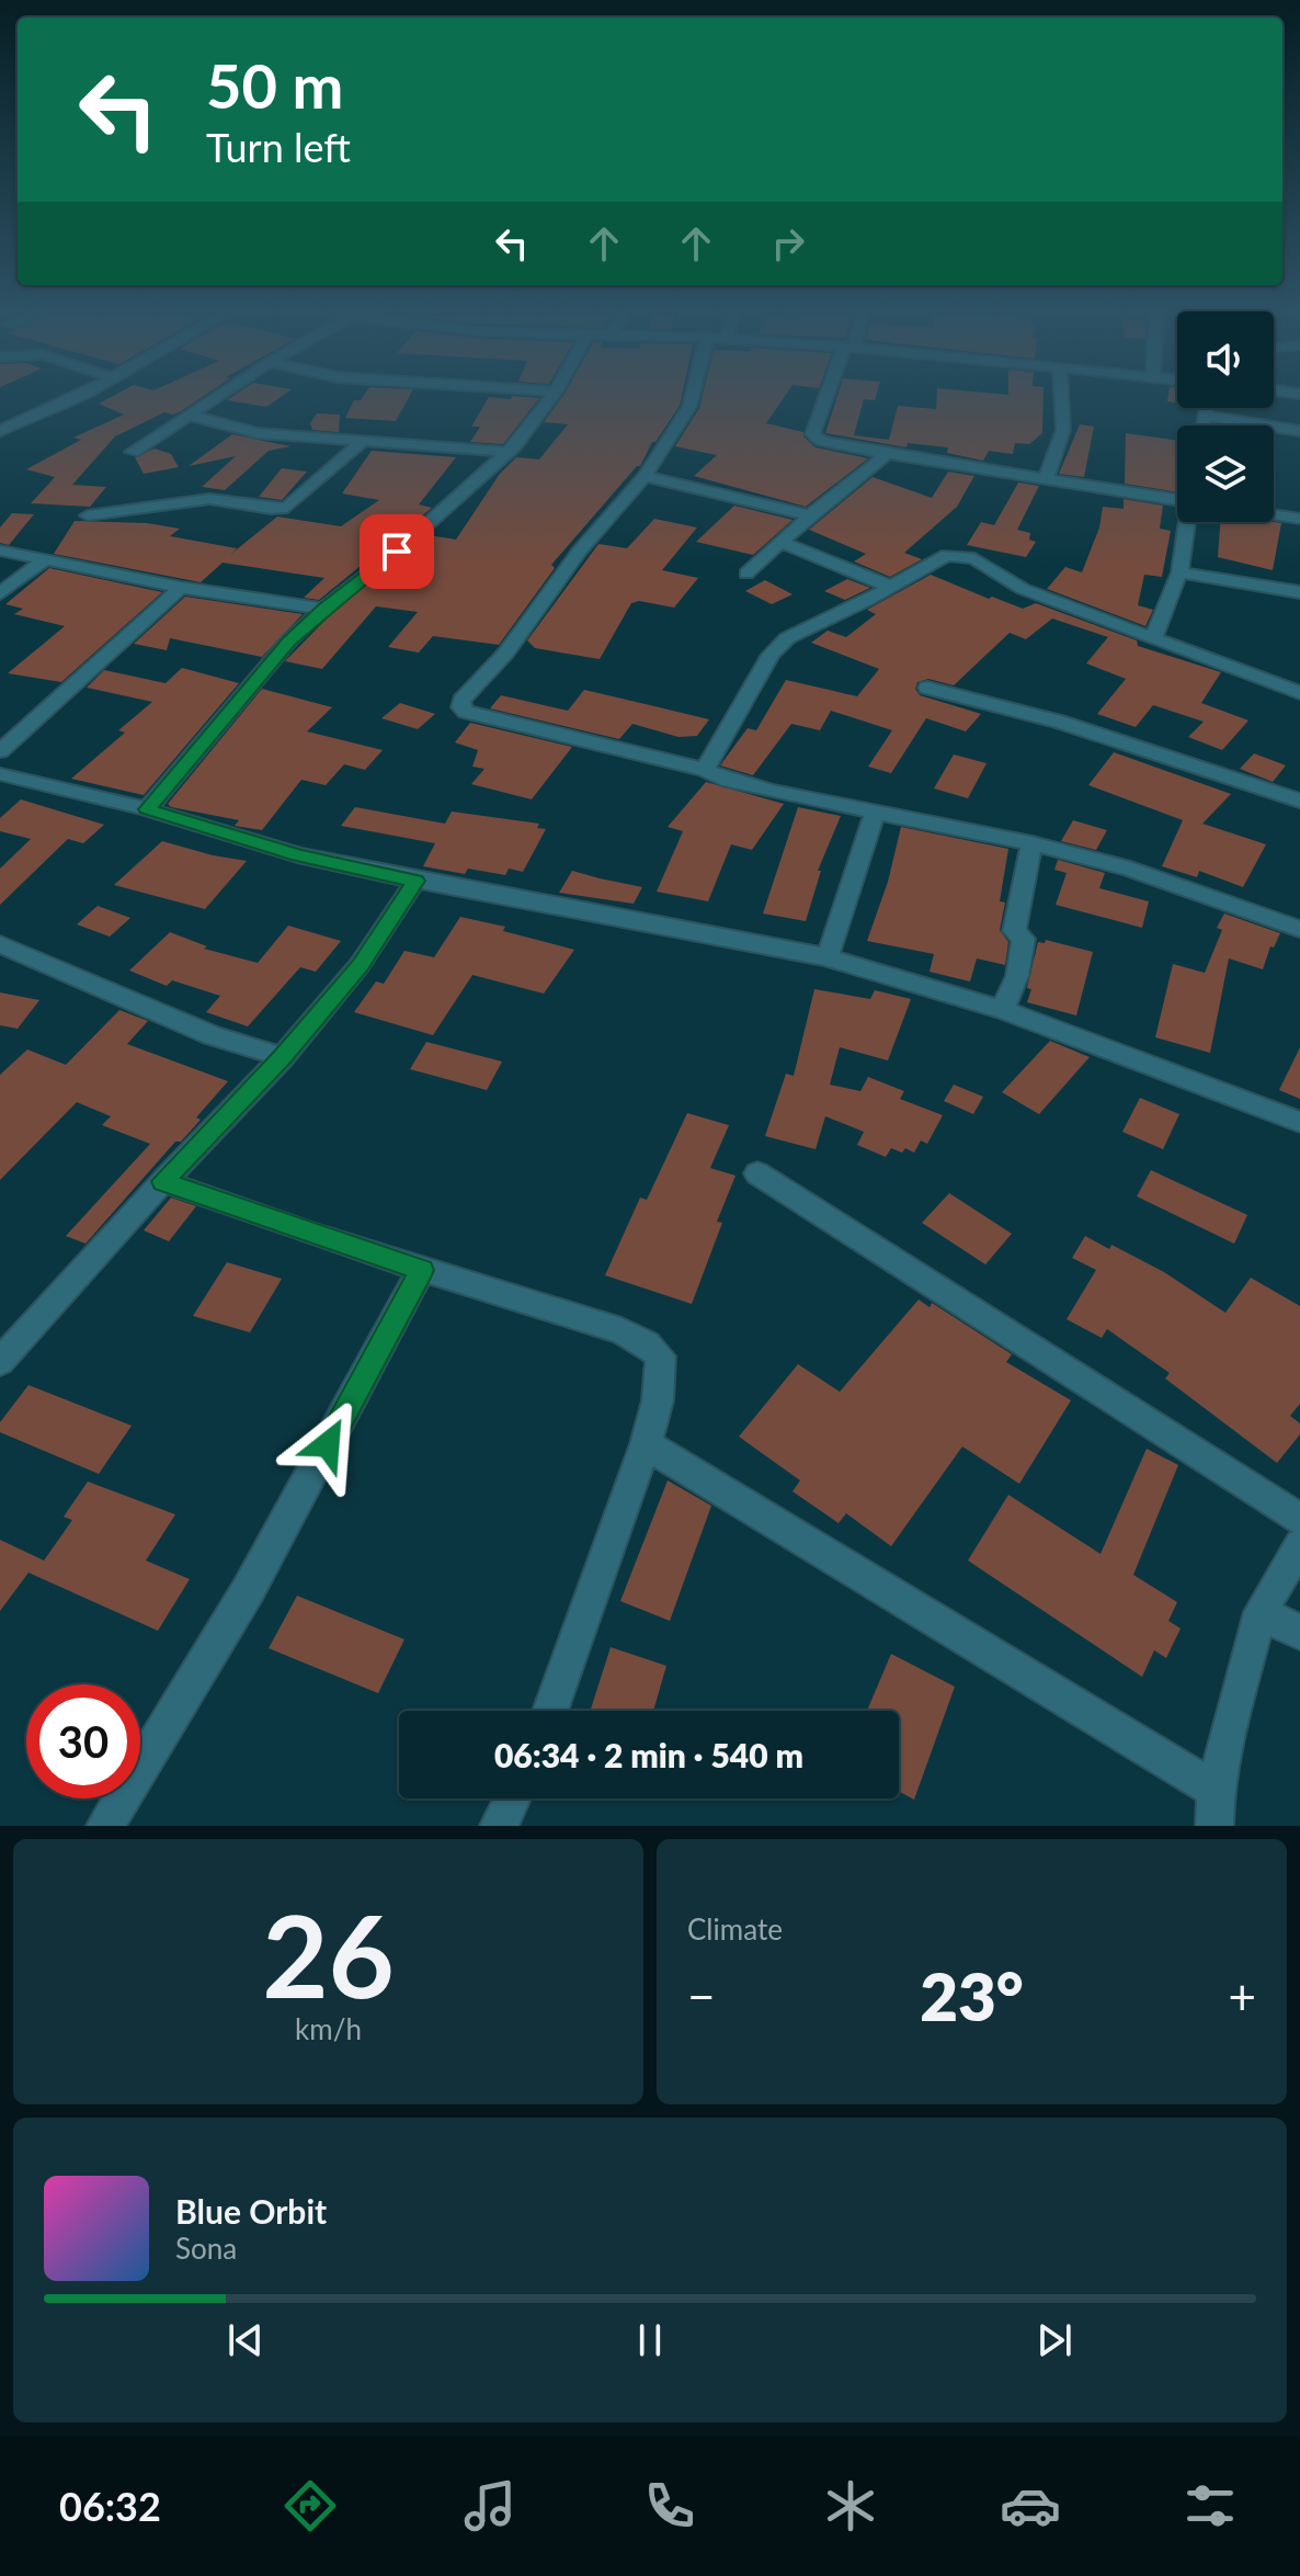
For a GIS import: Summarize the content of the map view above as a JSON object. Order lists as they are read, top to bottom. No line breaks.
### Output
{"page":{"turn":["50 m","Turn left"],"limit":"30","trip":"06:34 · 2 min · 540 m","tile":[["26","km/h"],"Climate"],"heat":["−","23°","+"],"song":["Blue Orbit","Sona"],"tabs":"06:32"}}
